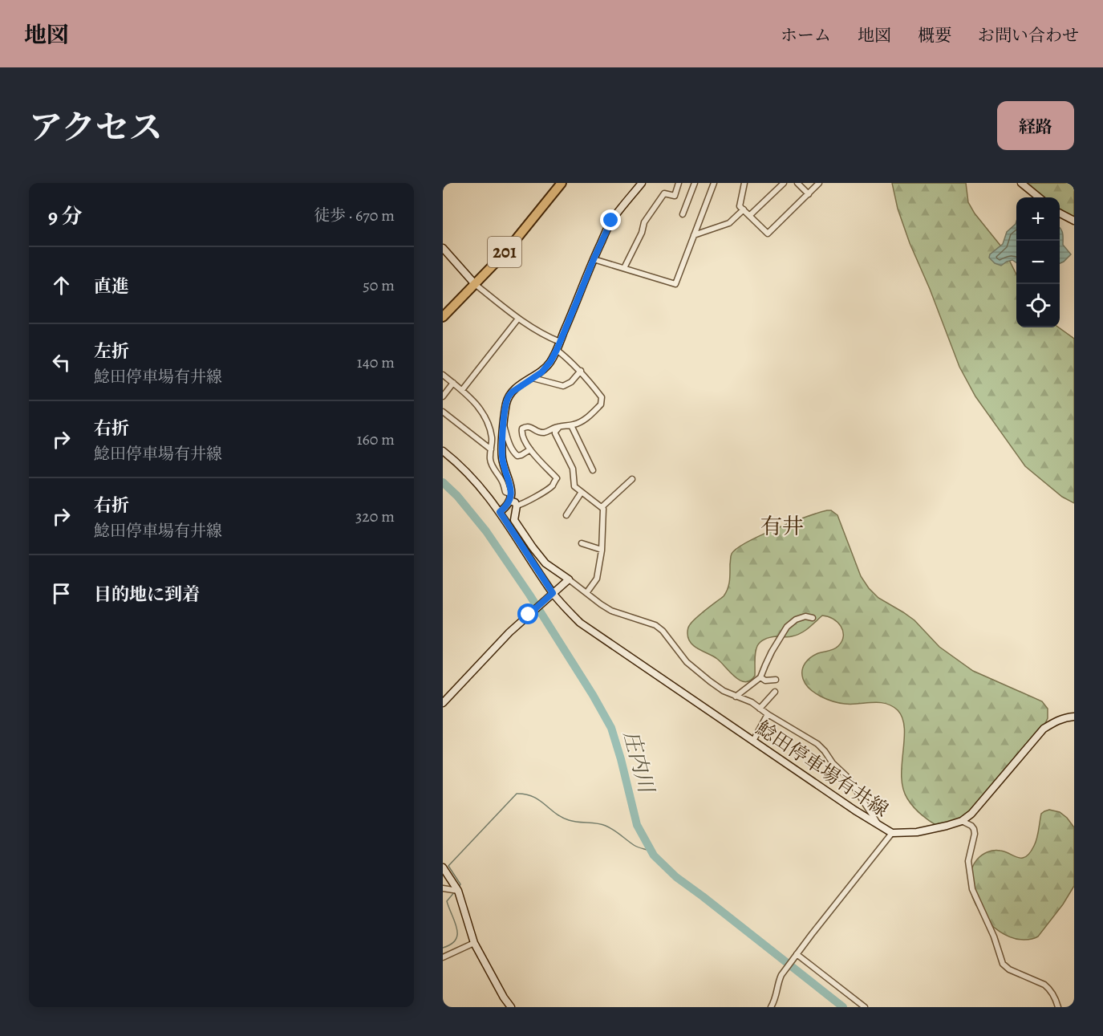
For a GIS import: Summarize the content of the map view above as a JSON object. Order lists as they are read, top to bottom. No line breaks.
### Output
{"streets":{"highway":["201"],"main road":["鯰田停車場有井線"]},"districts":["有井"],"water":["庄内川"],"page":{"header":"地図","nav":["ホーム","地図","概要","お問い合わせ"],"title":"アクセス","buttons":"経路","heading":["9 分","徒歩 · 670 m"],"map_buttons":["+","−"],"list":[["直進","50 m"],["左折","鯰田停車場有井線","140 m"],["右折","鯰田停車場有井線","160 m"],["右折","鯰田停車場有井線","320 m"],"目的地に到着"]}}
